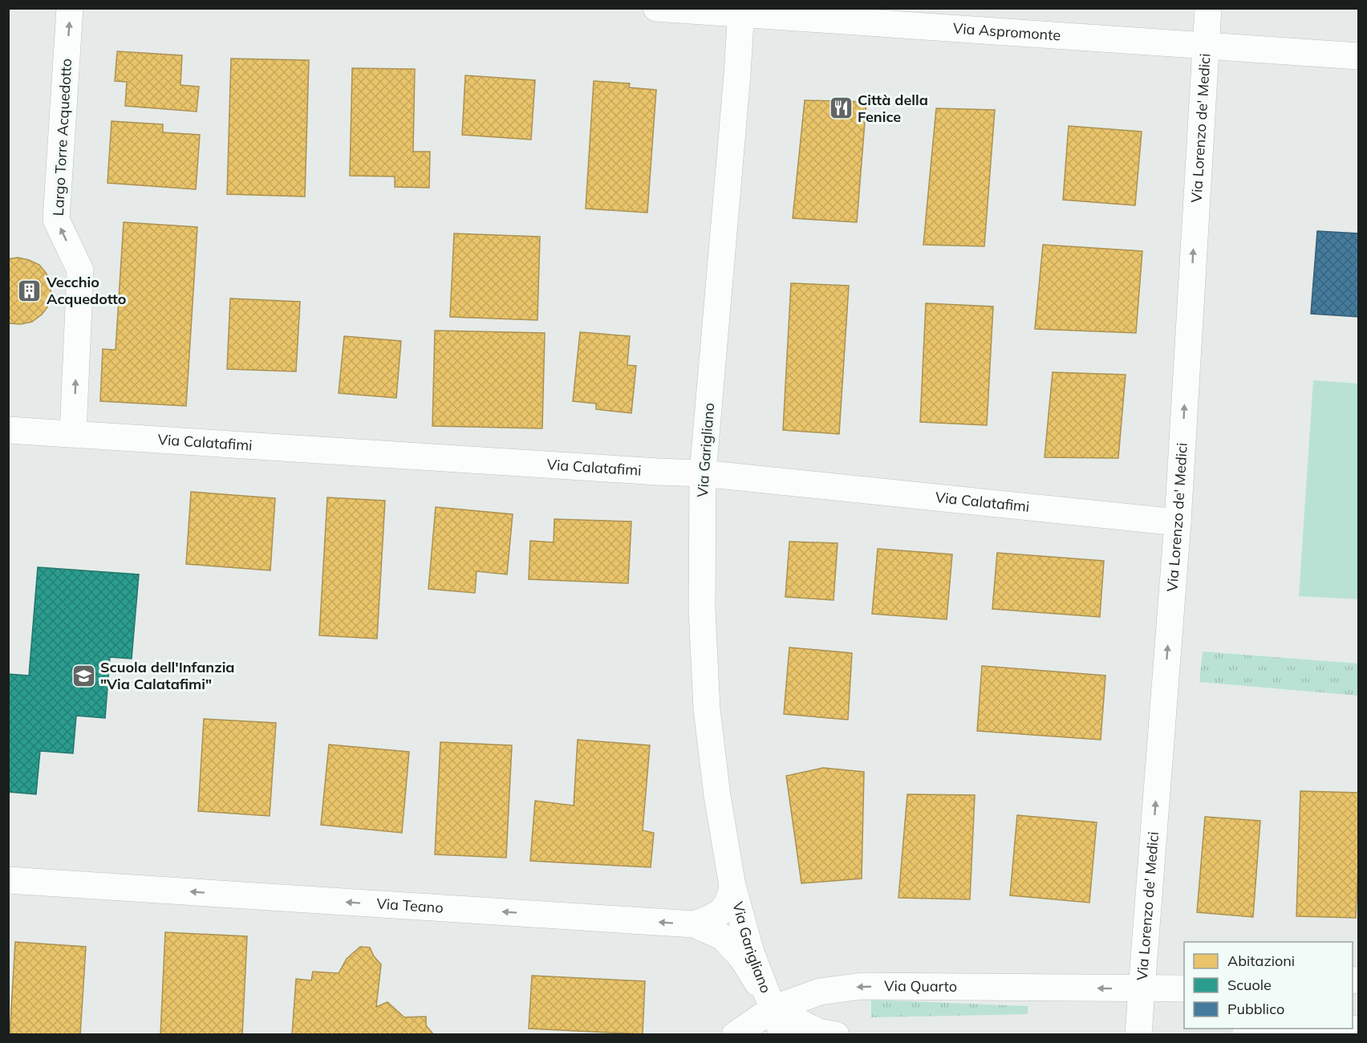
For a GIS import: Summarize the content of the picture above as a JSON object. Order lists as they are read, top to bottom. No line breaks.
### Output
{"streets":{"street":["Via Aspromonte","Via Lorenzo de' Medici","Largo Torre Acquedotto","Via Calatafimi","Via Garigliano","Via Teano","Via Quarto"]},"crossings":[["Via Aspromonte","Via Lorenzo de' Medici"],["Via Aspromonte","Via Garigliano"],["Via Lorenzo de' Medici","Via Calatafimi"],["Via Lorenzo de' Medici","Via Quarto"],["Largo Torre Acquedotto","Via Calatafimi"],["Via Calatafimi","Via Garigliano"],["Via Garigliano","Via Teano"],["Via Garigliano","Via Quarto"],["Via Teano","Via Quarto"]],"one_way":["Via Lorenzo de' Medici","Largo Torre Acquedotto","Via Teano","Via Quarto"],"places":{"restaurant":["Città della Fenice"],"building":["Vecchio Acquedotto"],"school or university":["Scuola dell'Infanzia \"Via Calatafimi\""]},"legend":["Abitazioni","Scuole","Pubblico"]}
